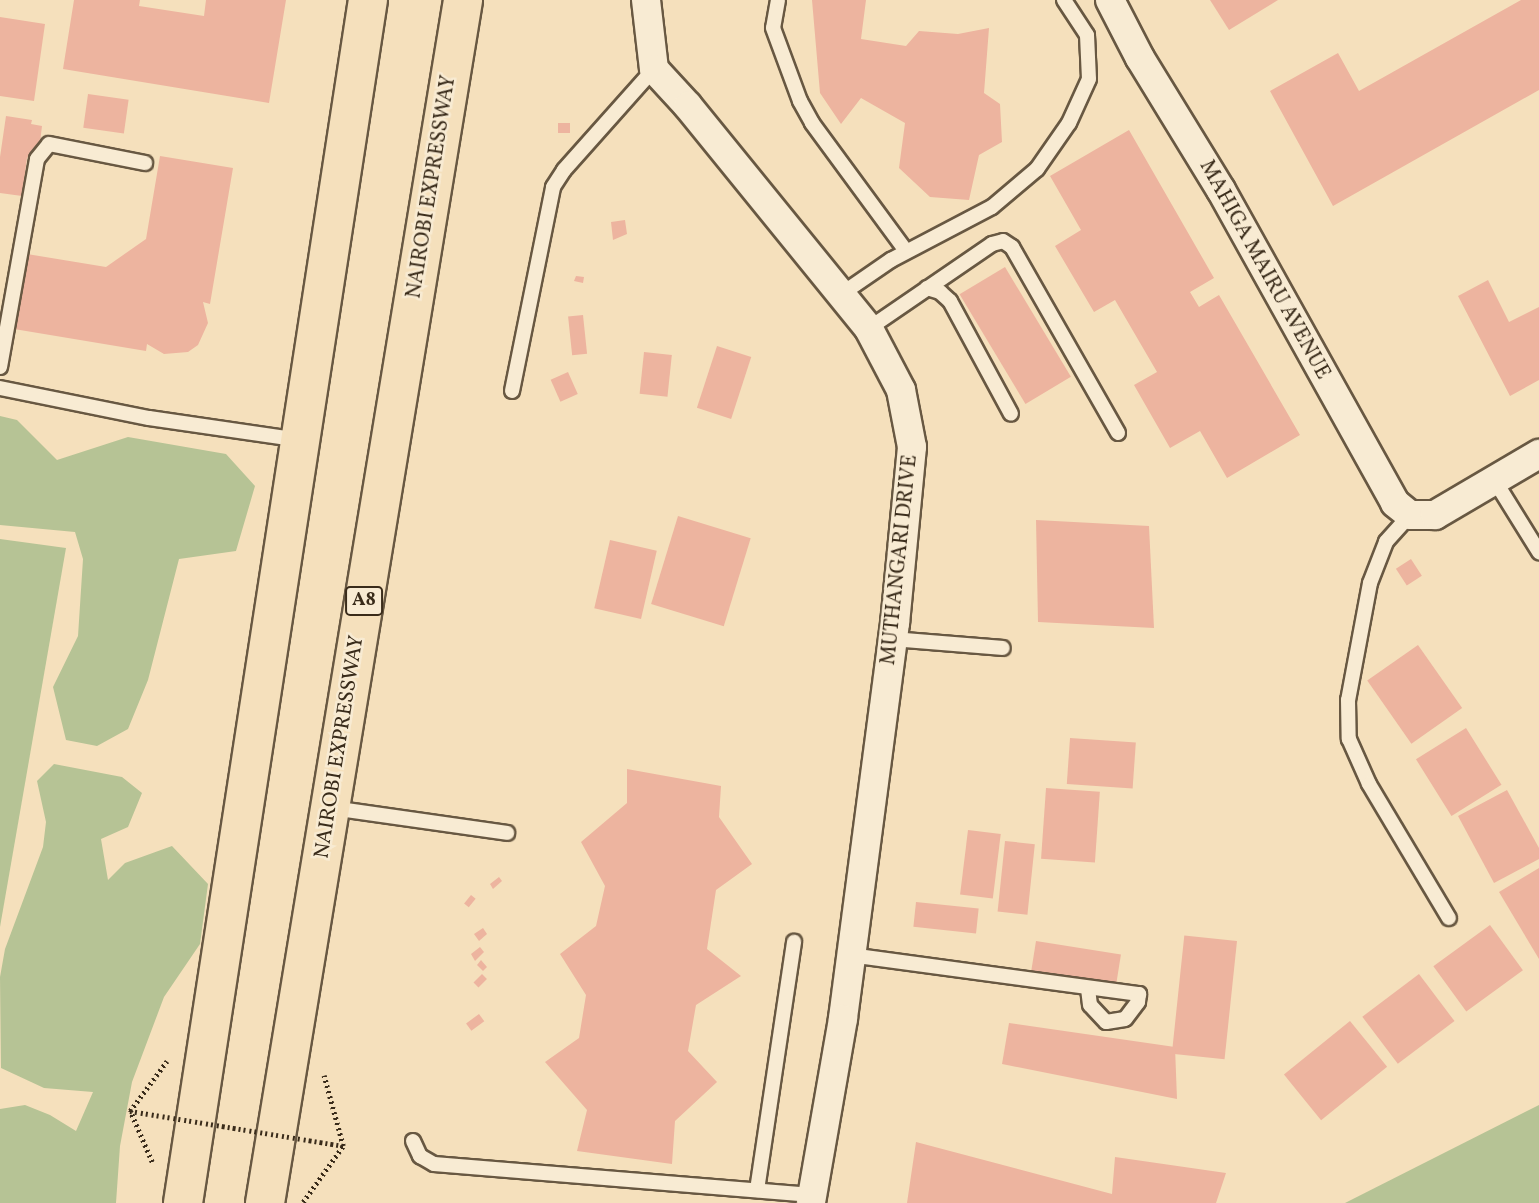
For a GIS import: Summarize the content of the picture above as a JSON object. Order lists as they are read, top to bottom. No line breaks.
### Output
{"streets":{"highway":["NAIROBI EXPRESSWAY","A8"],"street":["MAHIGA MAIRU AVENUE","MUTHANGARI DRIVE"]}}
